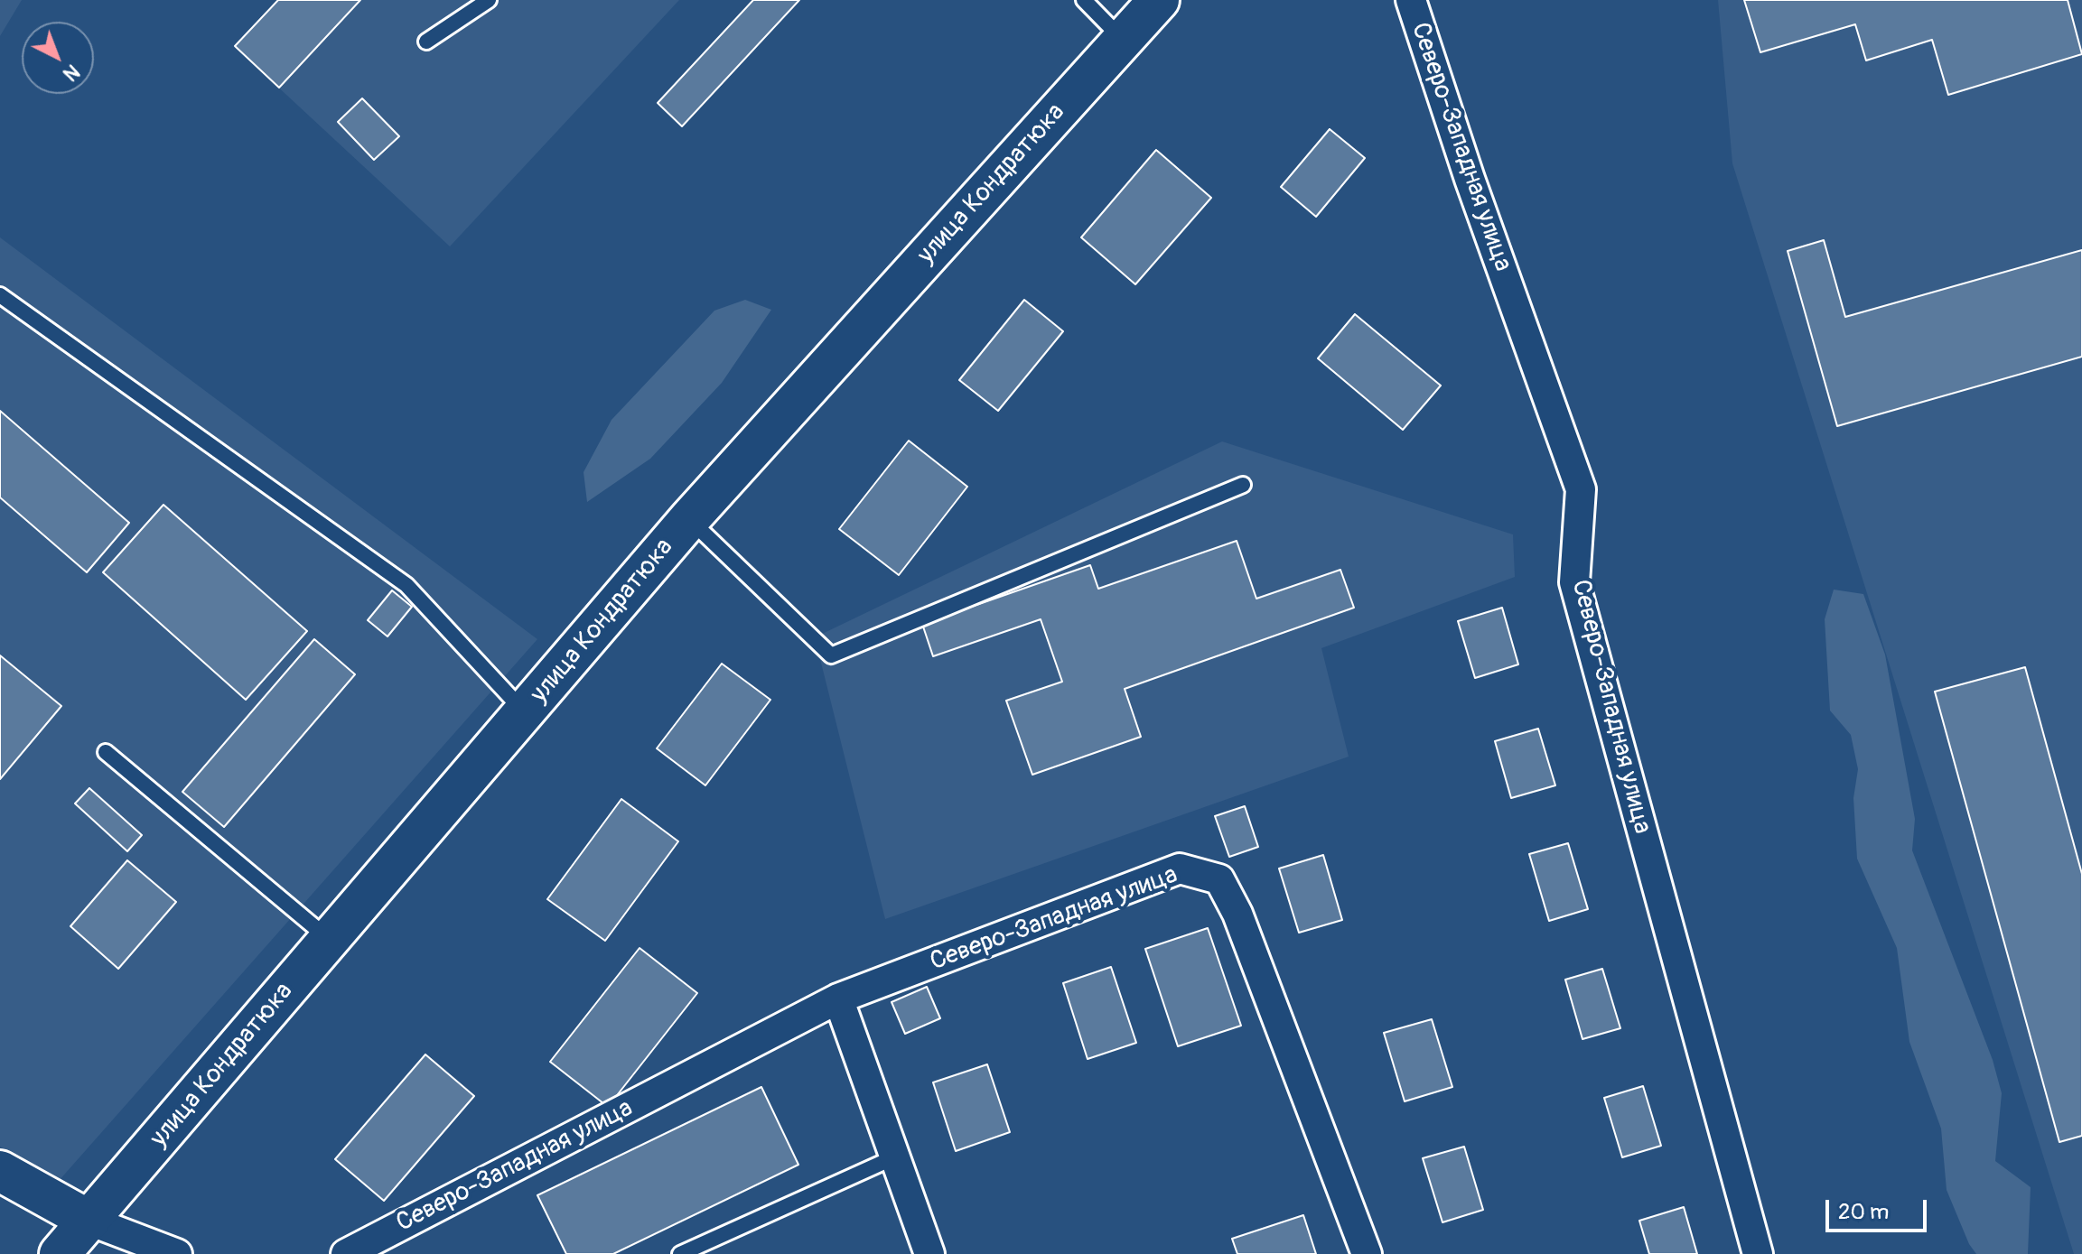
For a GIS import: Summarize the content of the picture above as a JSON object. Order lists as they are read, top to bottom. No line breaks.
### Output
{"streets":{"main road":["улица Кондратюка"],"street":["Северо-Западная улица"]},"scale_bar":"20 m","north":"bottom right"}
